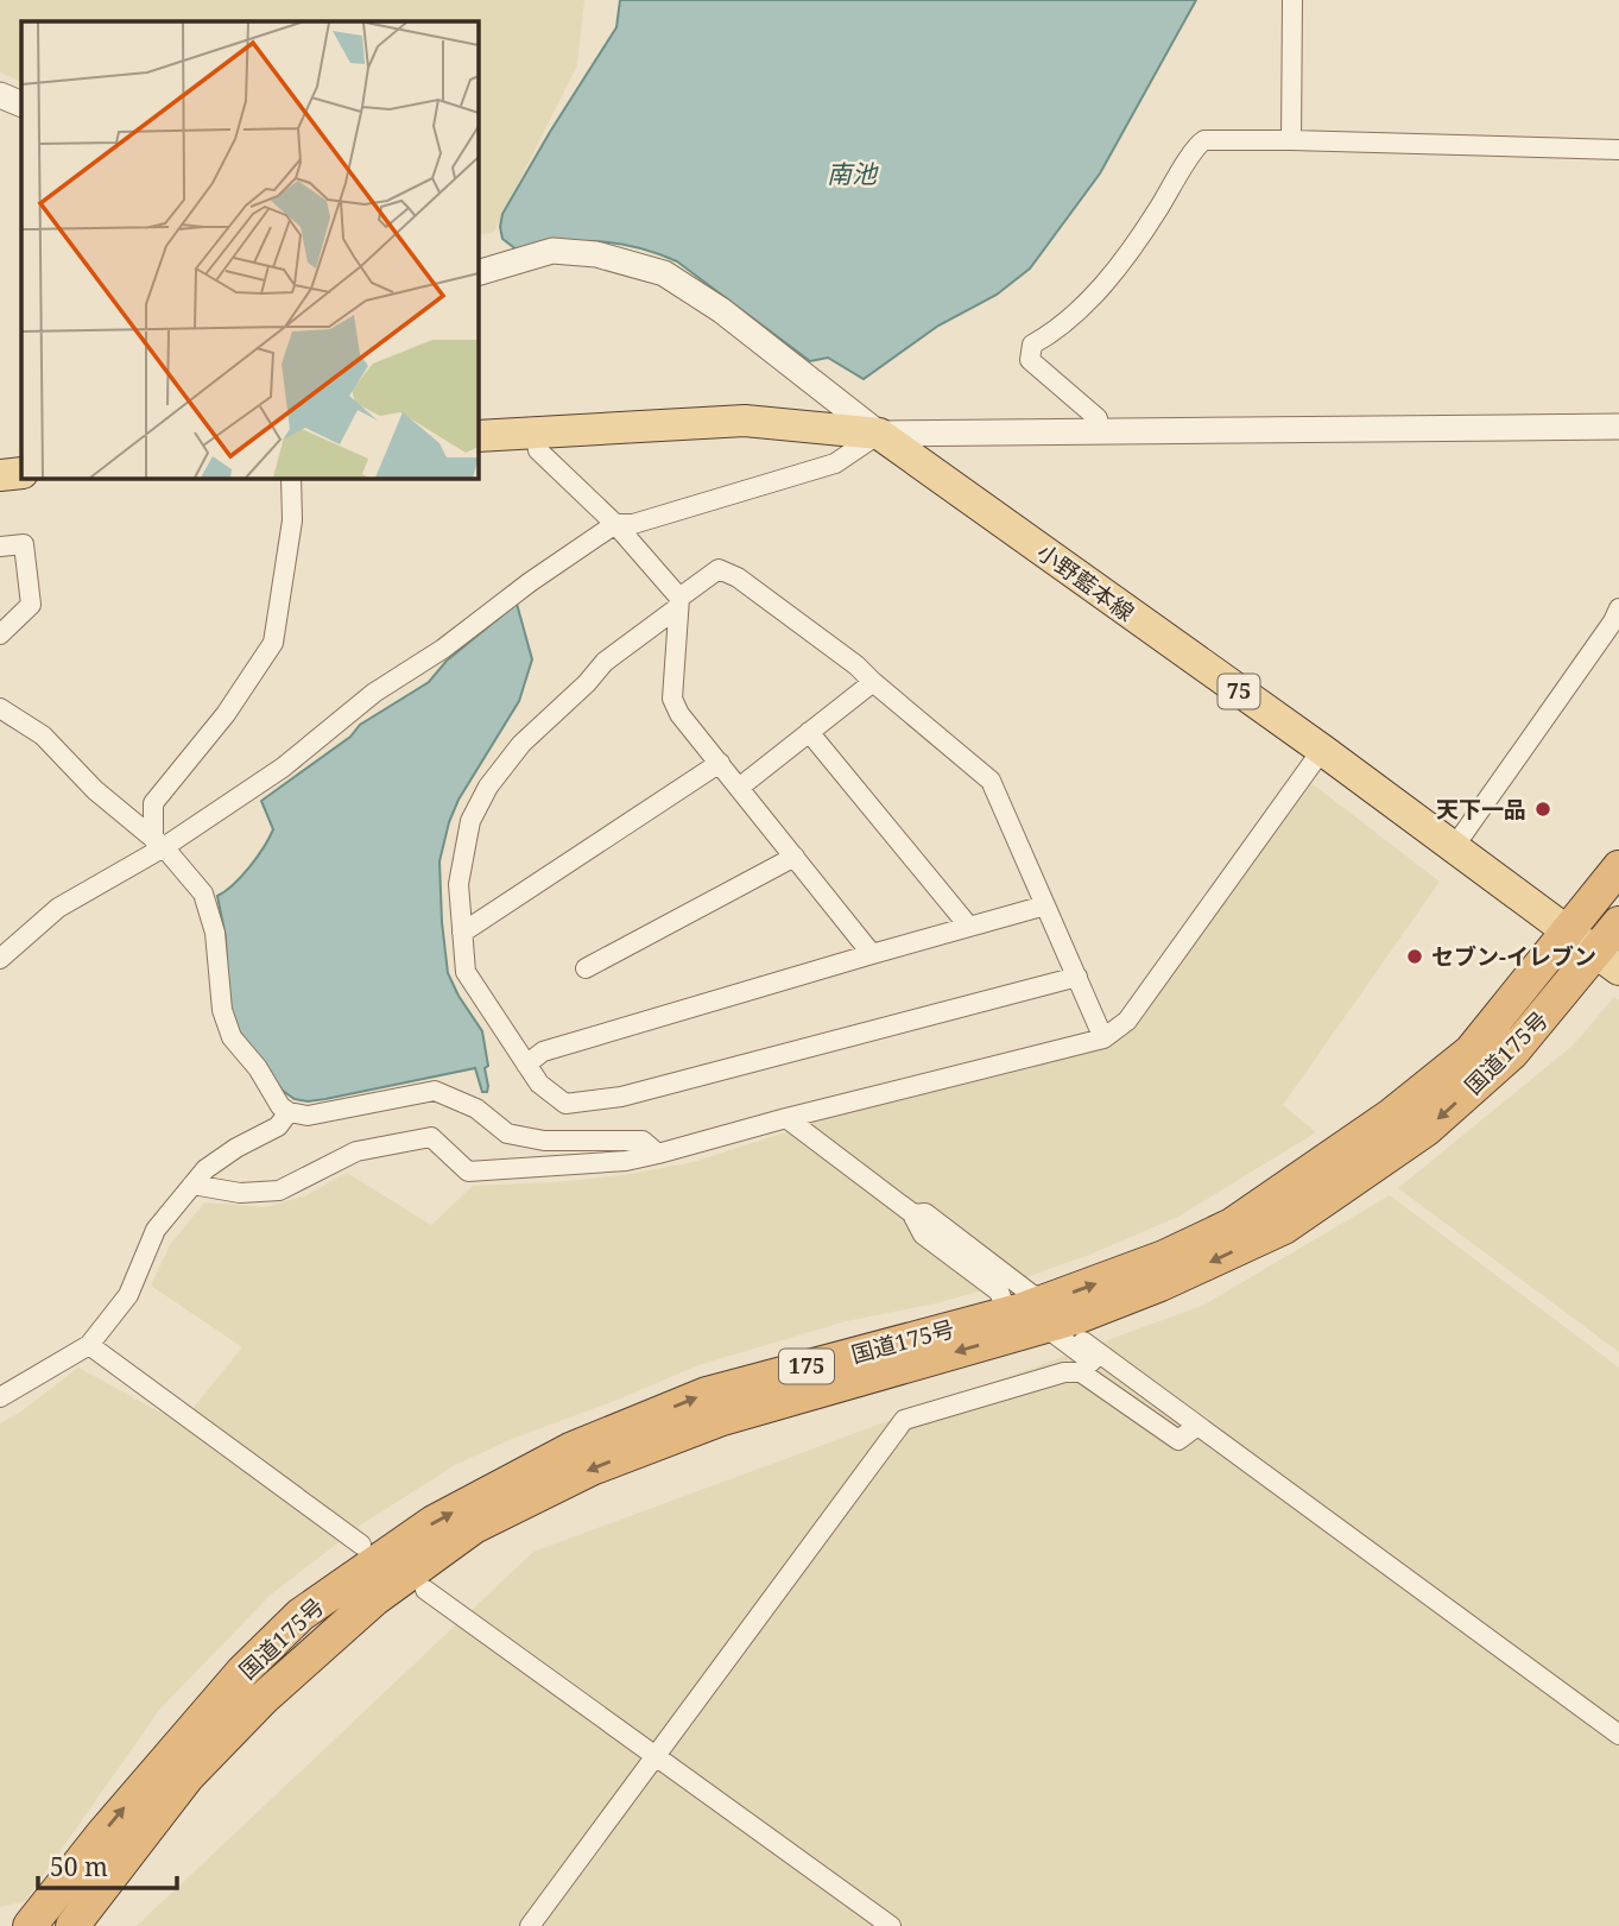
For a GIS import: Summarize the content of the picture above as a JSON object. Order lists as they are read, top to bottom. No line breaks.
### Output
{"streets":{"highway":["国道175号","175"],"main road":["小野藍本線","75"]},"crossings":[["小野藍本線","国道175号"]],"water":["南池"],"places":["天下一品","セブン-イレブン"],"scale_bar":"50 m"}
